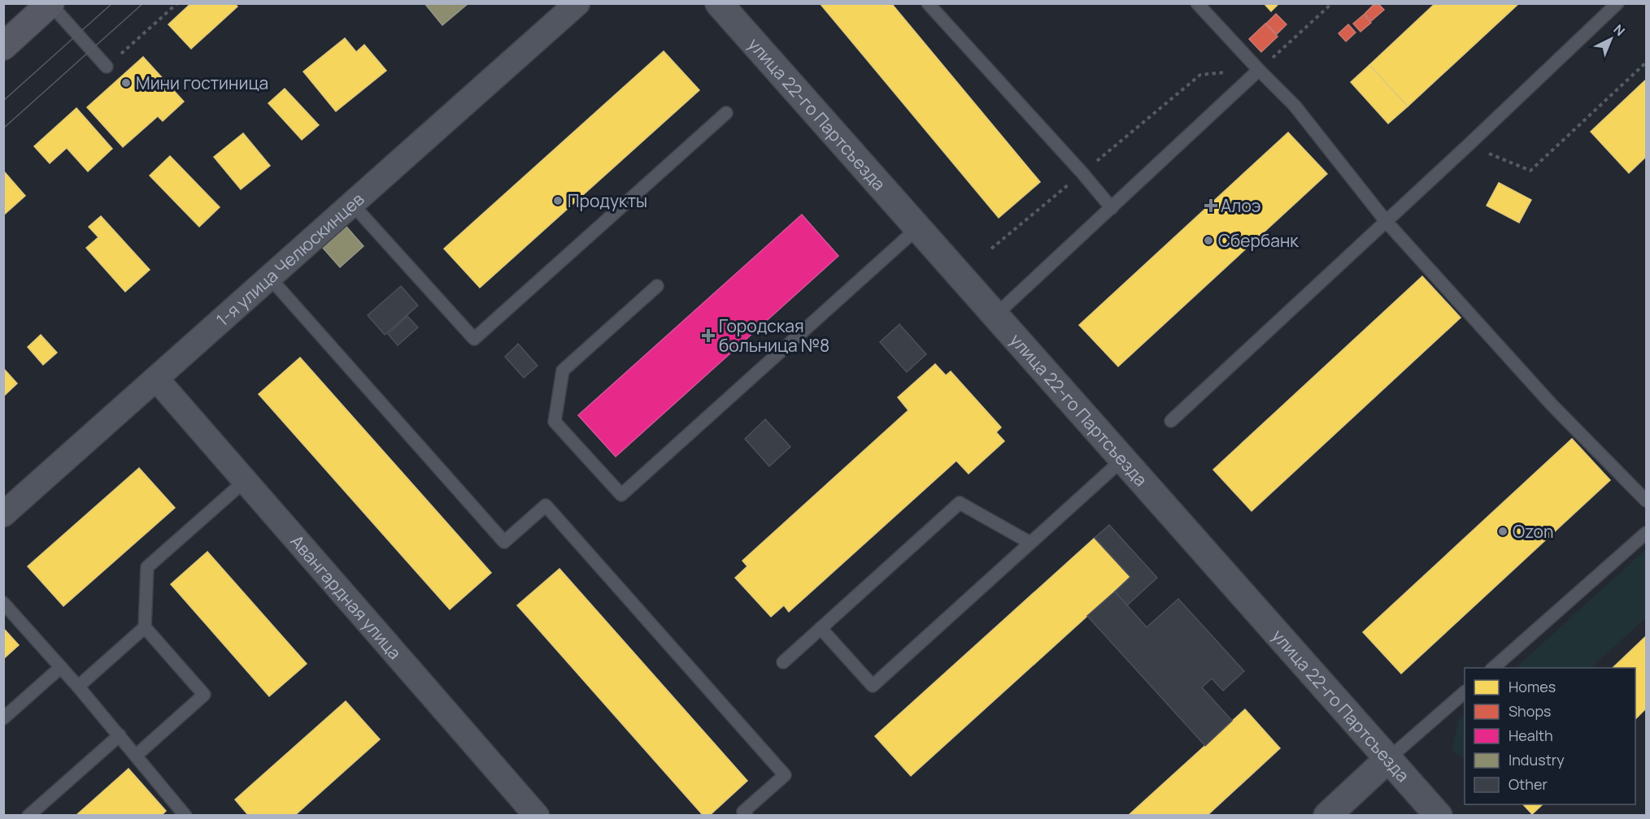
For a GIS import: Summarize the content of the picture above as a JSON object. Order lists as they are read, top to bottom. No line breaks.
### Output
{"streets":{"street":["улица 22-го Партсъезда","1-я улица Челюскинцев","Авангардная улица"]},"crossings":[["1-я улица Челюскинцев","Авангардная улица"]],"places":{"other":["Мини гостиница","Продукты","Сбербанк","Ozon"],"health":["Алоэ","Городская больница №8"]},"legend":["Homes","Shops","Health","Industry","Other"],"north":"top right"}
